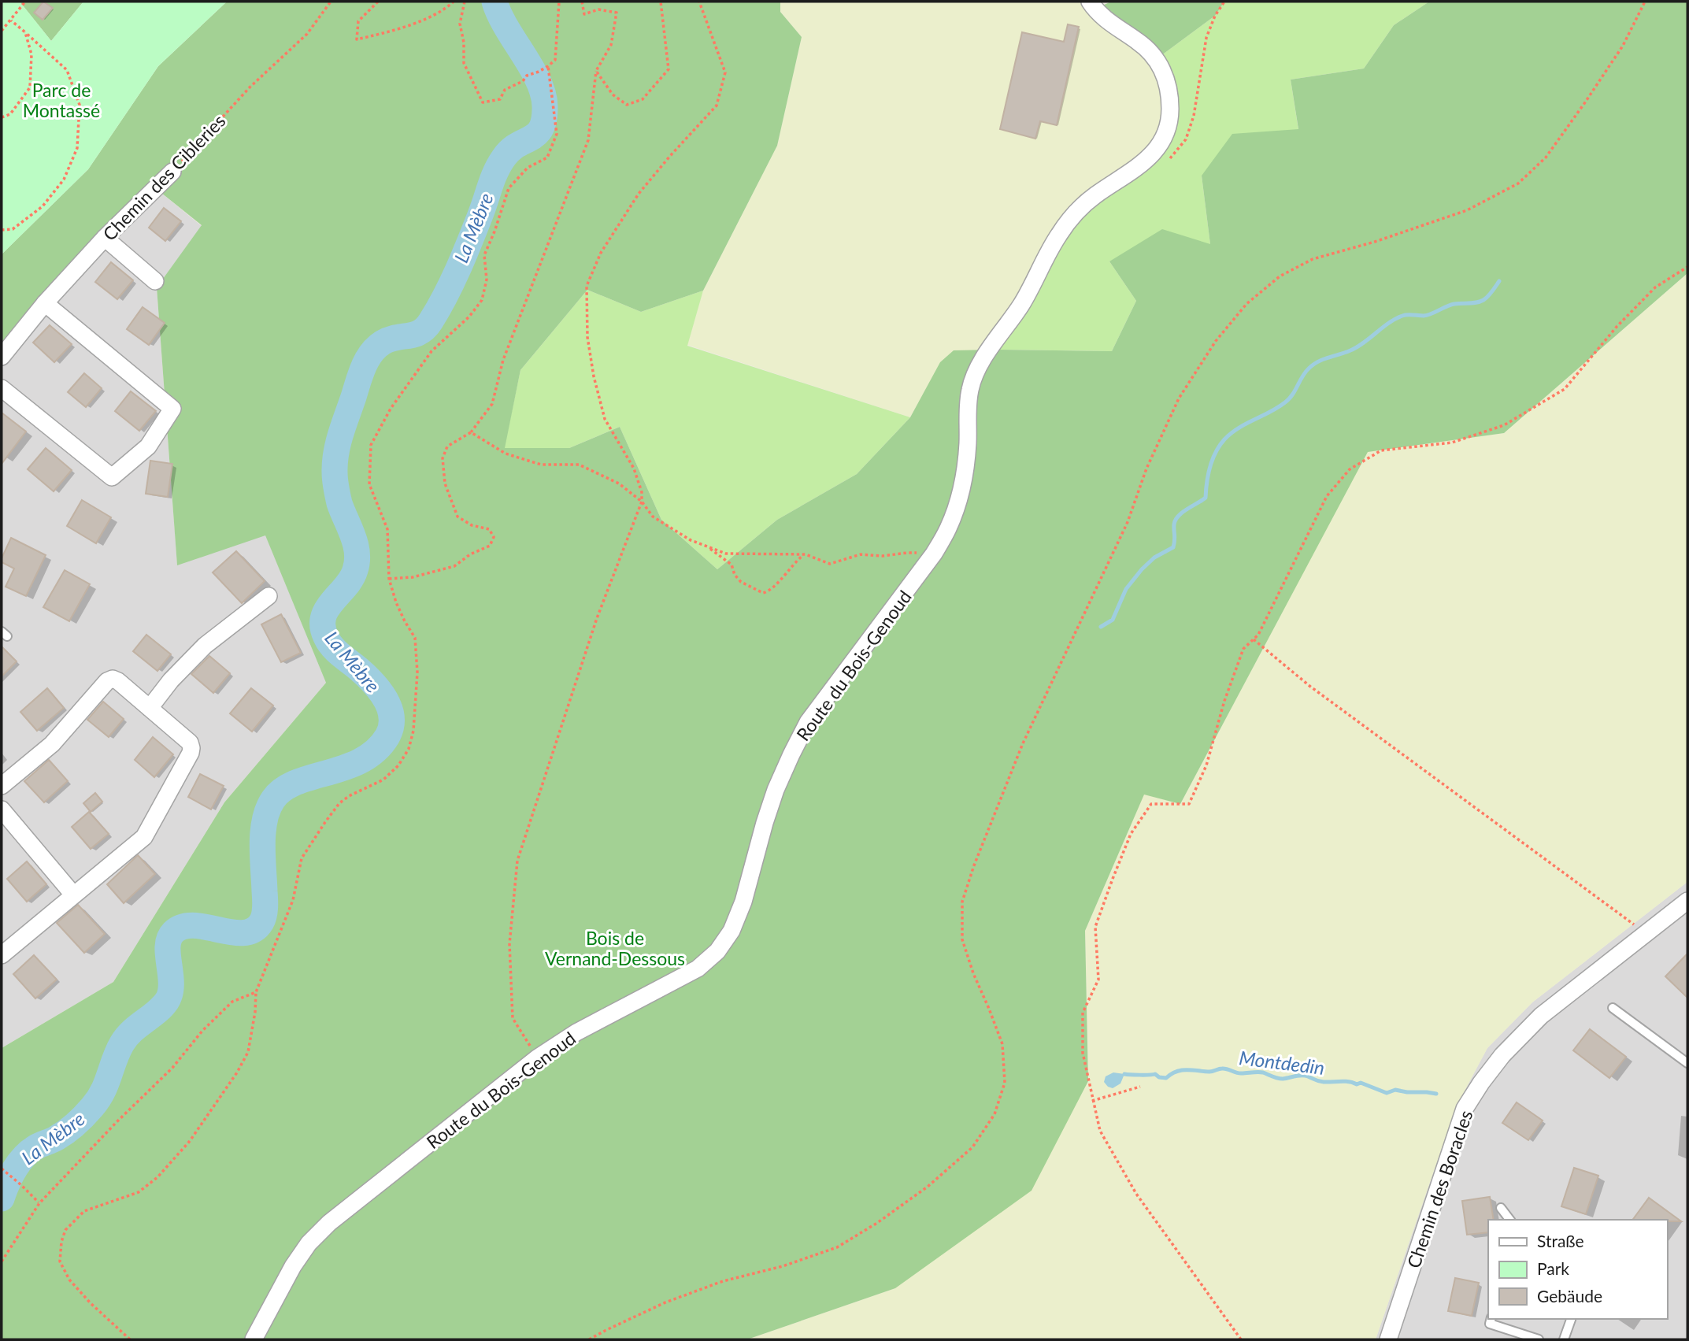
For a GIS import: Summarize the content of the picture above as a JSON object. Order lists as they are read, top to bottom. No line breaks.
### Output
{"streets":{"street":["Chemin des Cibleries","Route du Bois-Genoud","Chemin des Boracles"]},"water":["La Mèbre","Montdedin"],"parks":["Parc de Montassé","Bois de Vernand-Dessous"],"legend":["Straße","Park","Gebäude"]}
